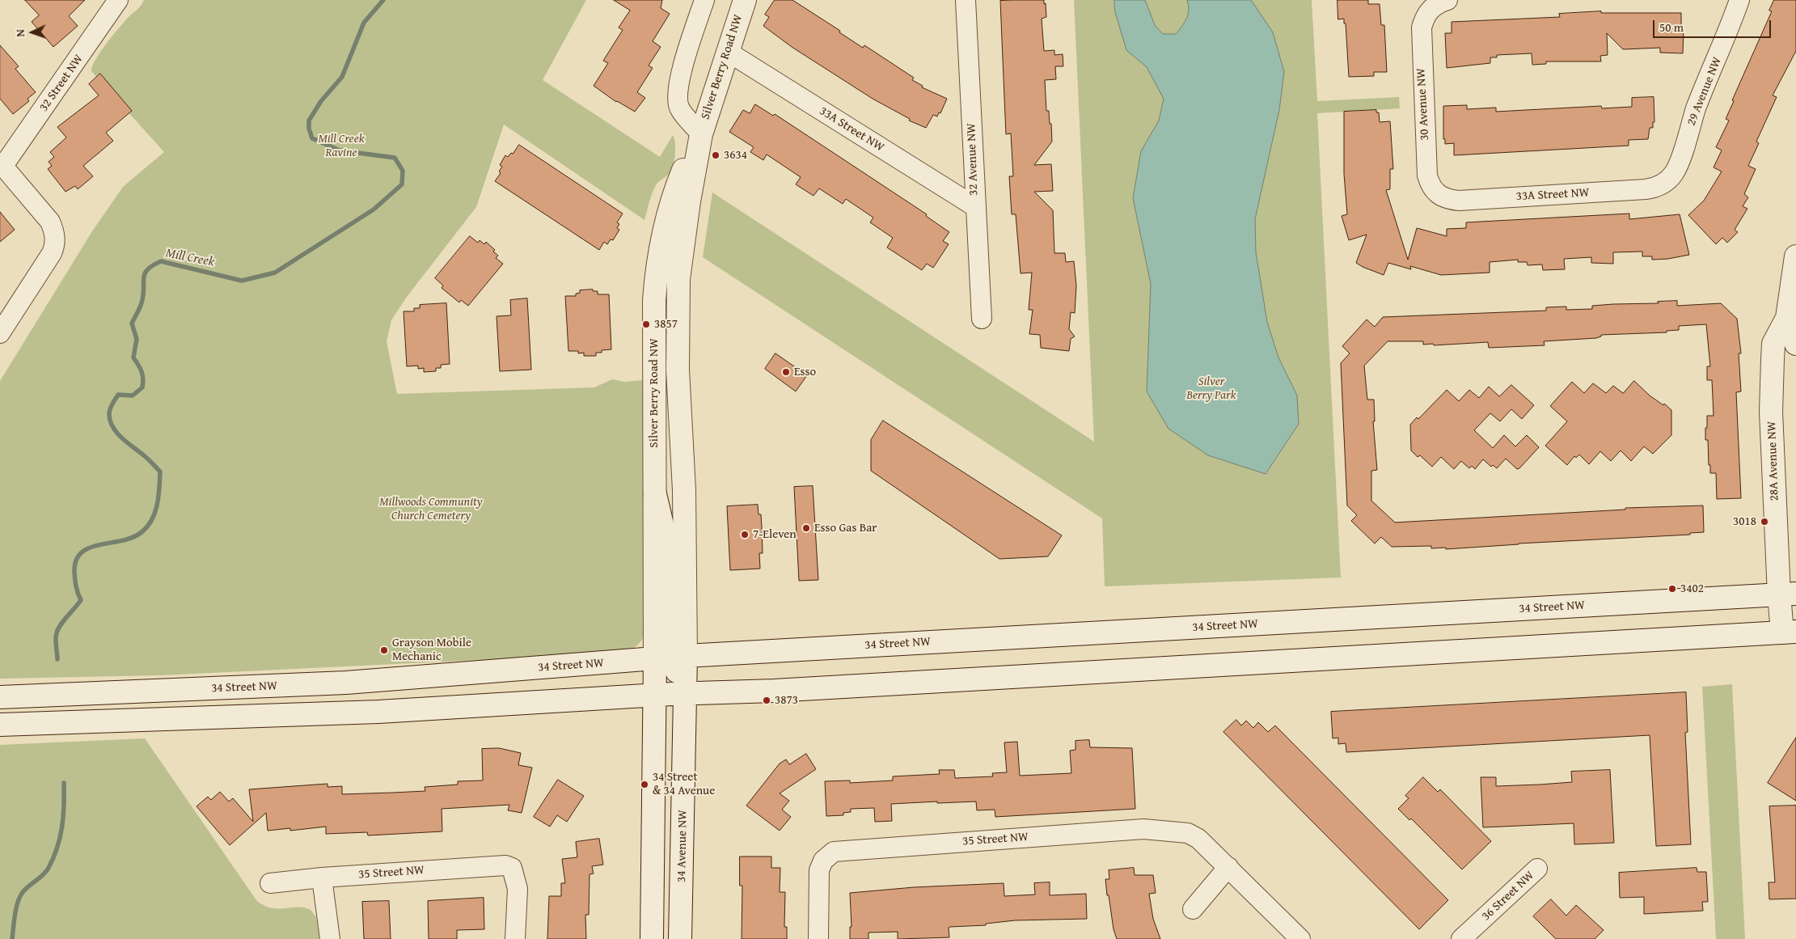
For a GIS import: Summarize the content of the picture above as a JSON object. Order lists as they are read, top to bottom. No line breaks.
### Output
{"streets":{"main road":["Silver Berry Road NW","28A Avenue NW","34 Street NW","34 Avenue NW"],"street":["32 Street NW","29 Avenue NW","30 Avenue NW","33A Street NW","32 Avenue NW","35 Street NW","36 Street NW"]},"crossings":[["Silver Berry Road NW","33A Street NW"],["Silver Berry Road NW","34 Street NW"],["29 Avenue NW","33A Street NW"],["30 Avenue NW","33A Street NW"],["33A Street NW","32 Avenue NW"],["28A Avenue NW","34 Street NW"]],"water":["Mill Creek"],"parks":["Mill Creek Ravine","Silver Berry Park","Millwoods Community Church Cemetery"],"places":["3634","3857","Esso","3018","Esso Gas Bar","7-Eleven","3402","Grayson Mobile Mechanic","3873","34 Street & 34 Avenue"],"scale_bar":"50 m","north":"left"}
